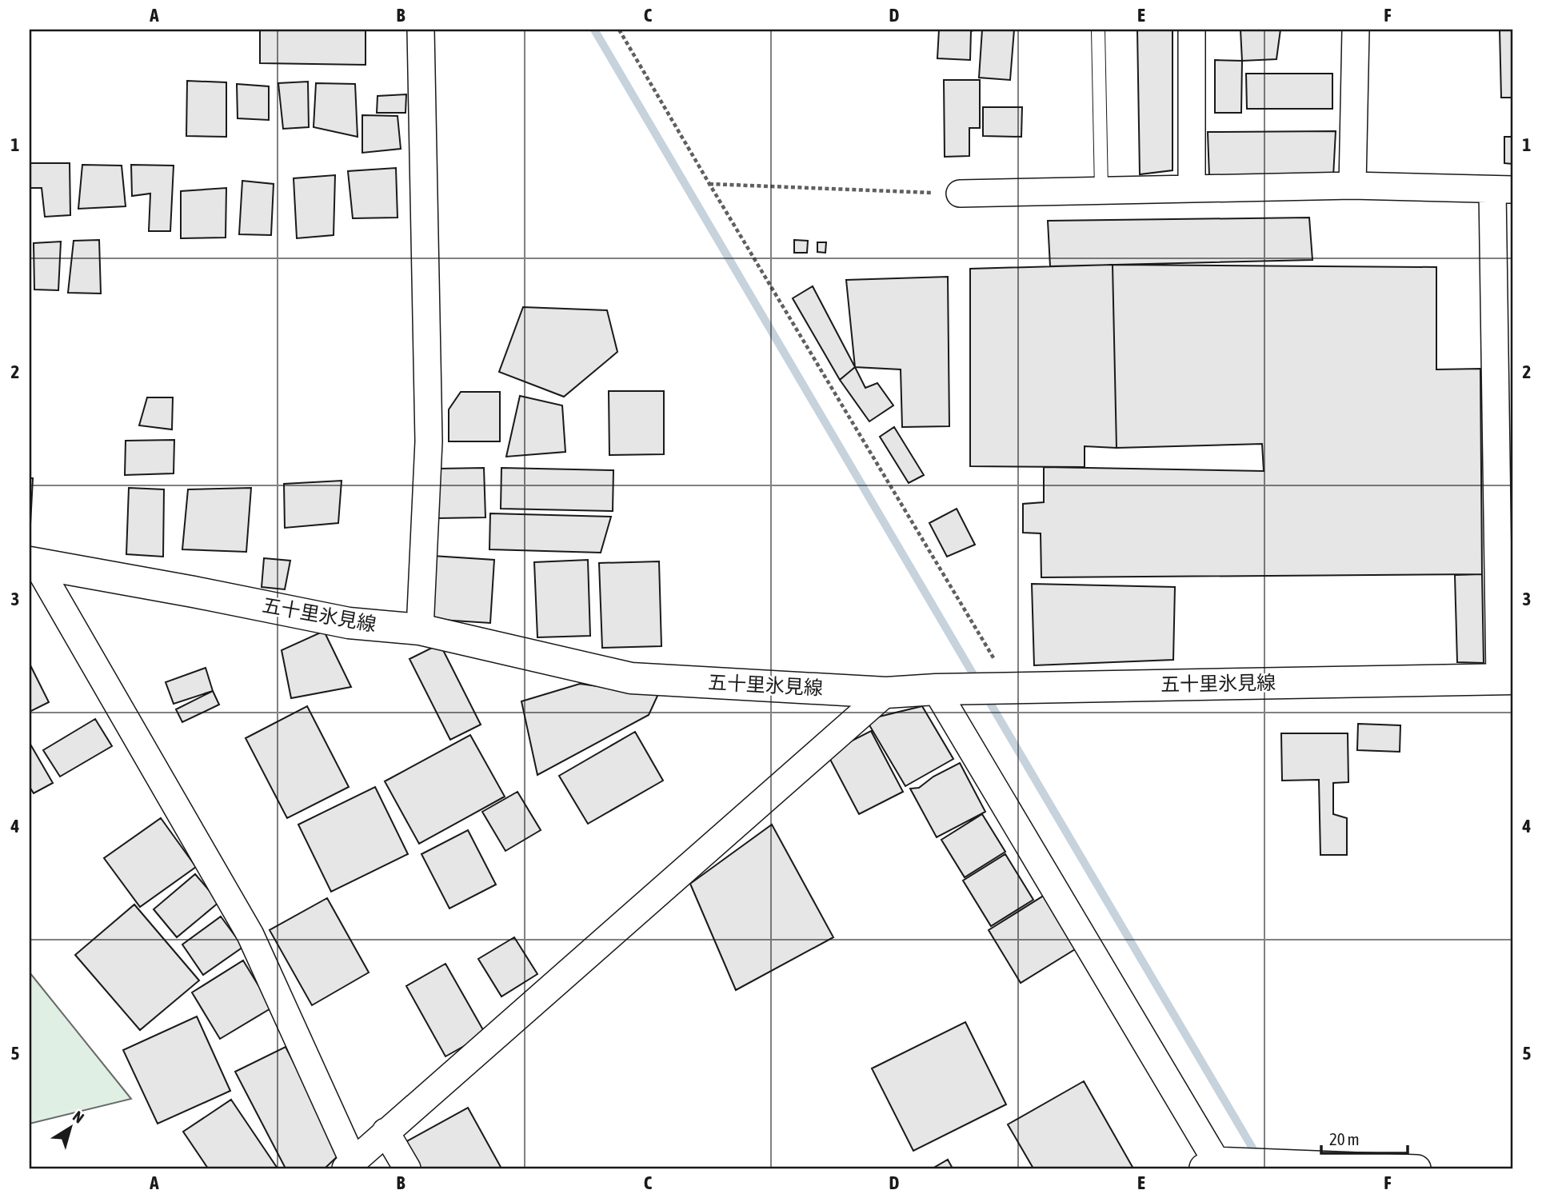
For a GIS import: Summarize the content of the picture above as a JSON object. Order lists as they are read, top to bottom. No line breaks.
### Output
{"streets":{"main road":["五十里氷見線"]},"scale_bar":"20 m","north":"top right","grid":{"columns":["A","B","C","D","E","F"],"rows":["1","2","3","4","5"]}}
